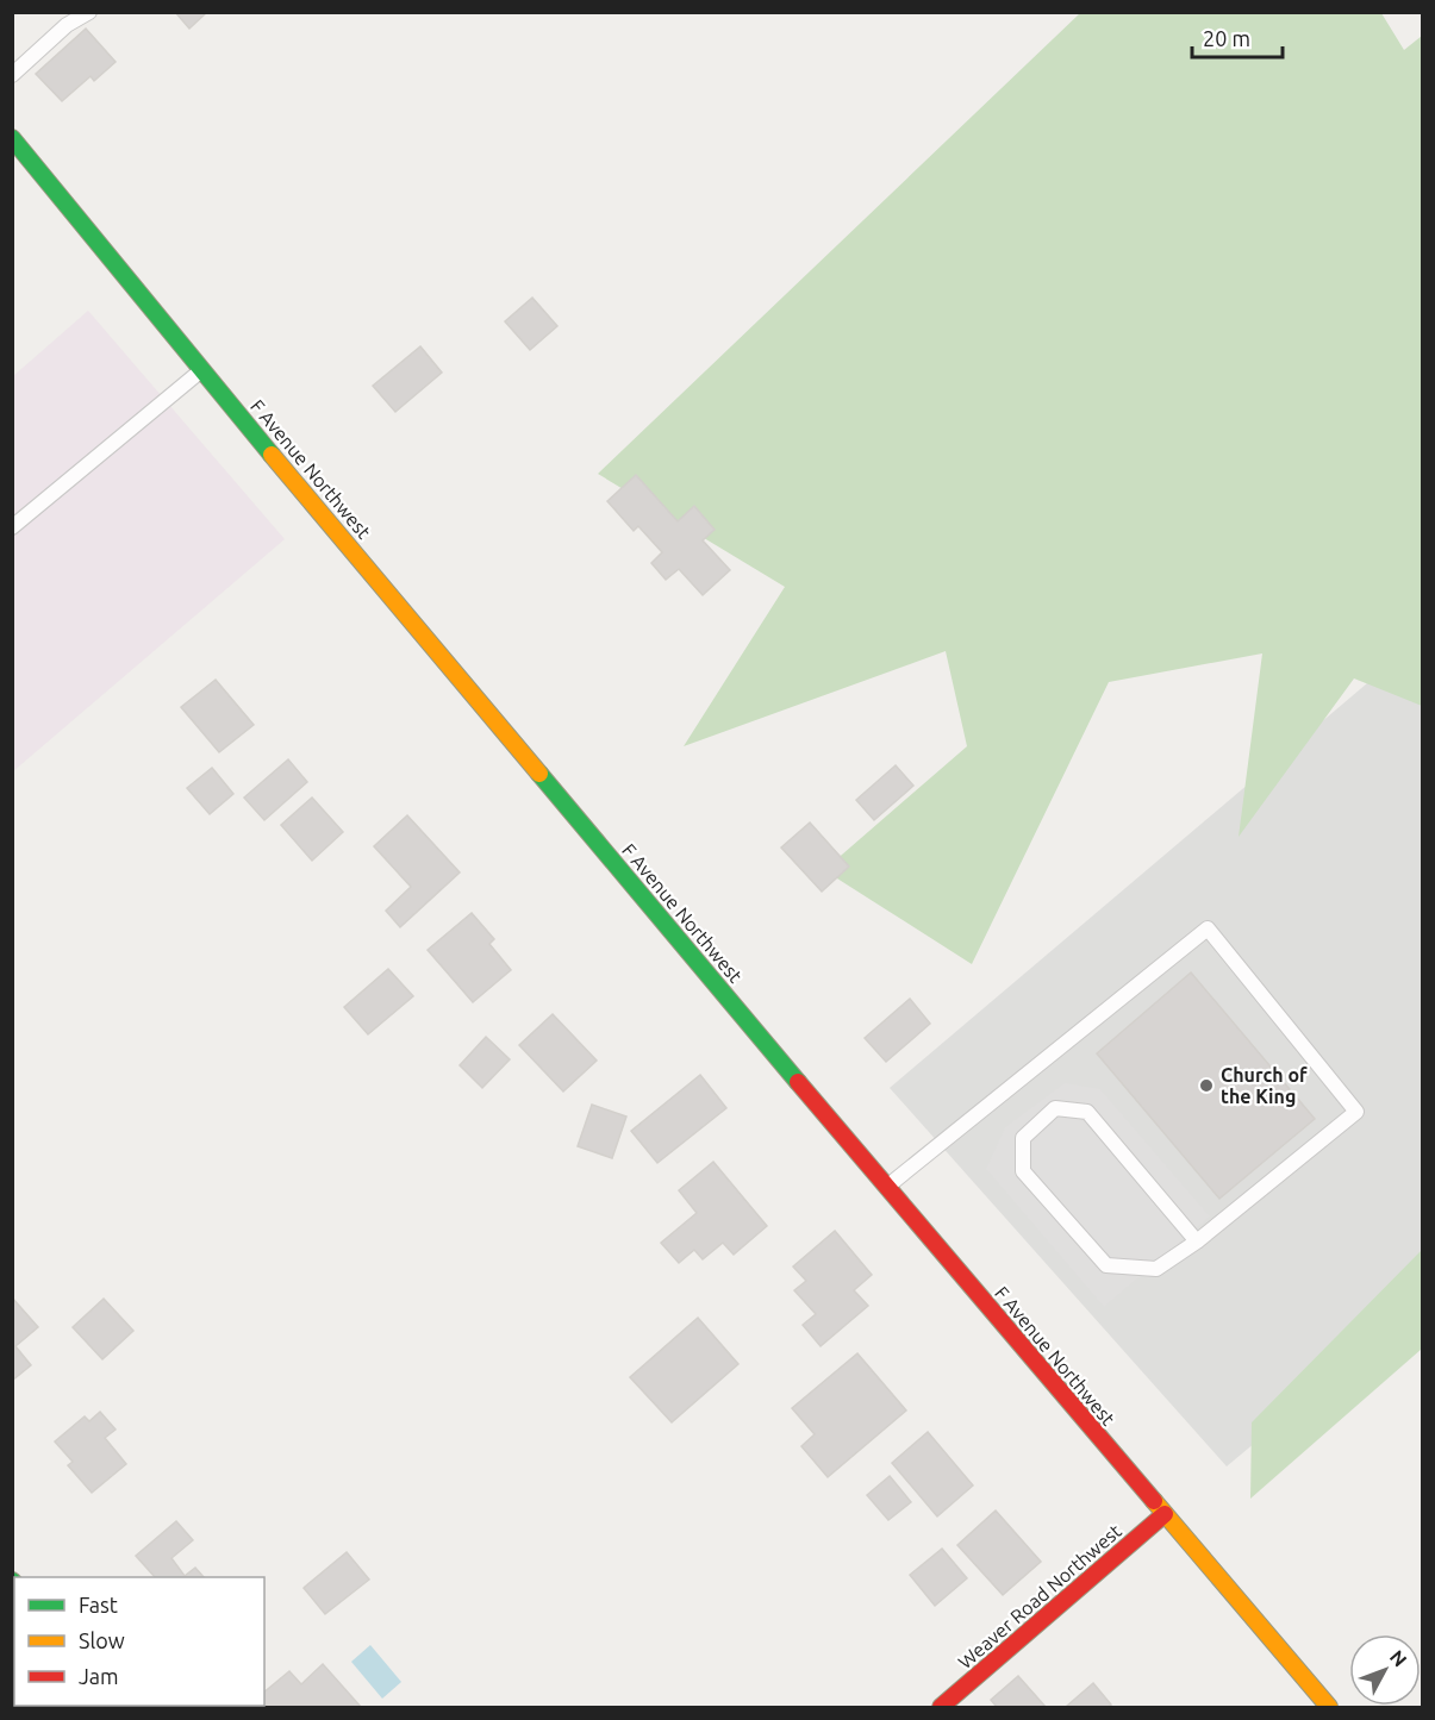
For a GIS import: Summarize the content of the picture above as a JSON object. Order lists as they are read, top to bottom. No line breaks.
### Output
{"streets":{"main road":["F Avenue Northwest","Weaver Road Northwest"]},"crossings":[["F Avenue Northwest","Weaver Road Northwest"]],"places":["Church of the King"],"legend":["Fast","Slow","Jam"],"scale_bar":"20 m","north":"top right"}
